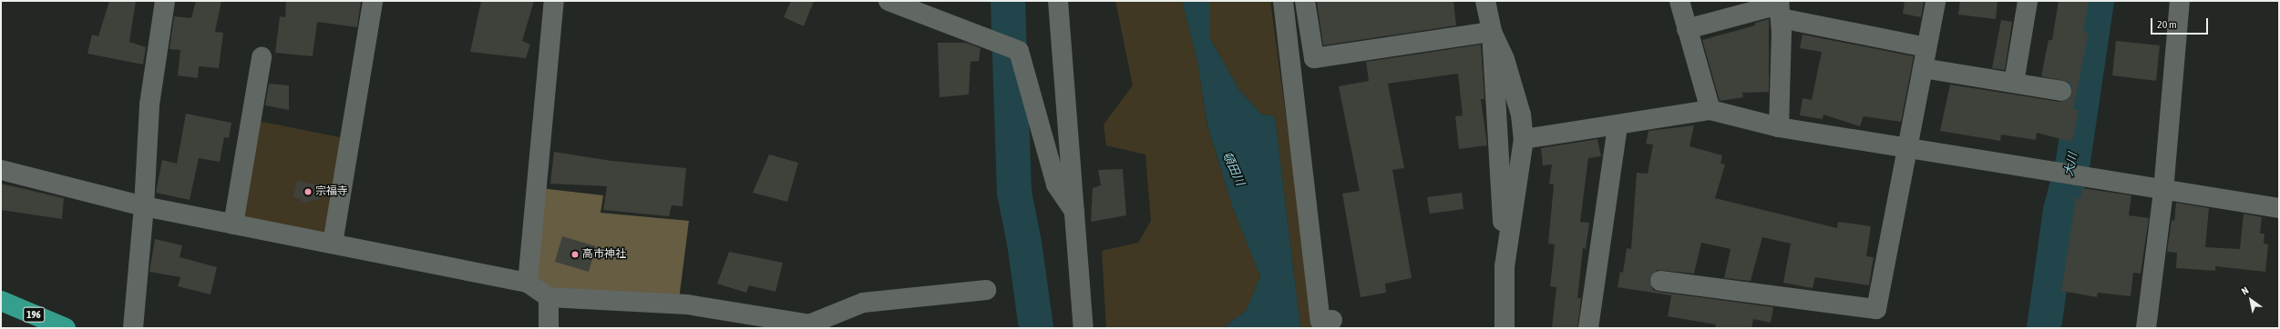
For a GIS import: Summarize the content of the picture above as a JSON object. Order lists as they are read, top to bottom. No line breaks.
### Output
{"streets":{"highway":["196"]},"water":["大川","頓田川"],"places":["宗福寺","高市神社"],"scale_bar":"20 m","north":"top left"}
